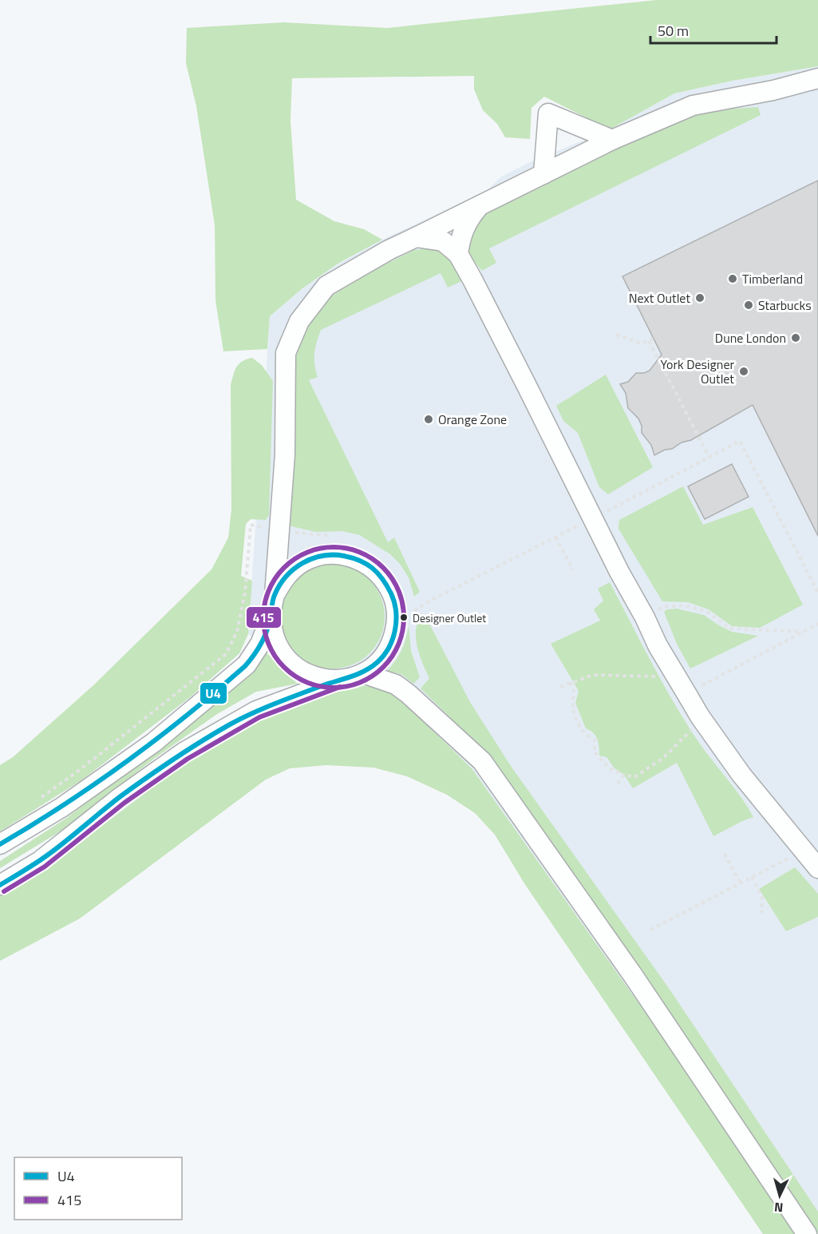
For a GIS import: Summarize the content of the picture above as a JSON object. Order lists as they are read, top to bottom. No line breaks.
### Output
{"places":["Timberland","Next Outlet","Starbucks","Dune London","York Designer Outlet","Orange Zone","Designer Outlet"],"lines":["transit line 415","transit line U4"],"legend":["U4","415"],"scale_bar":"50 m","north":"bottom"}
